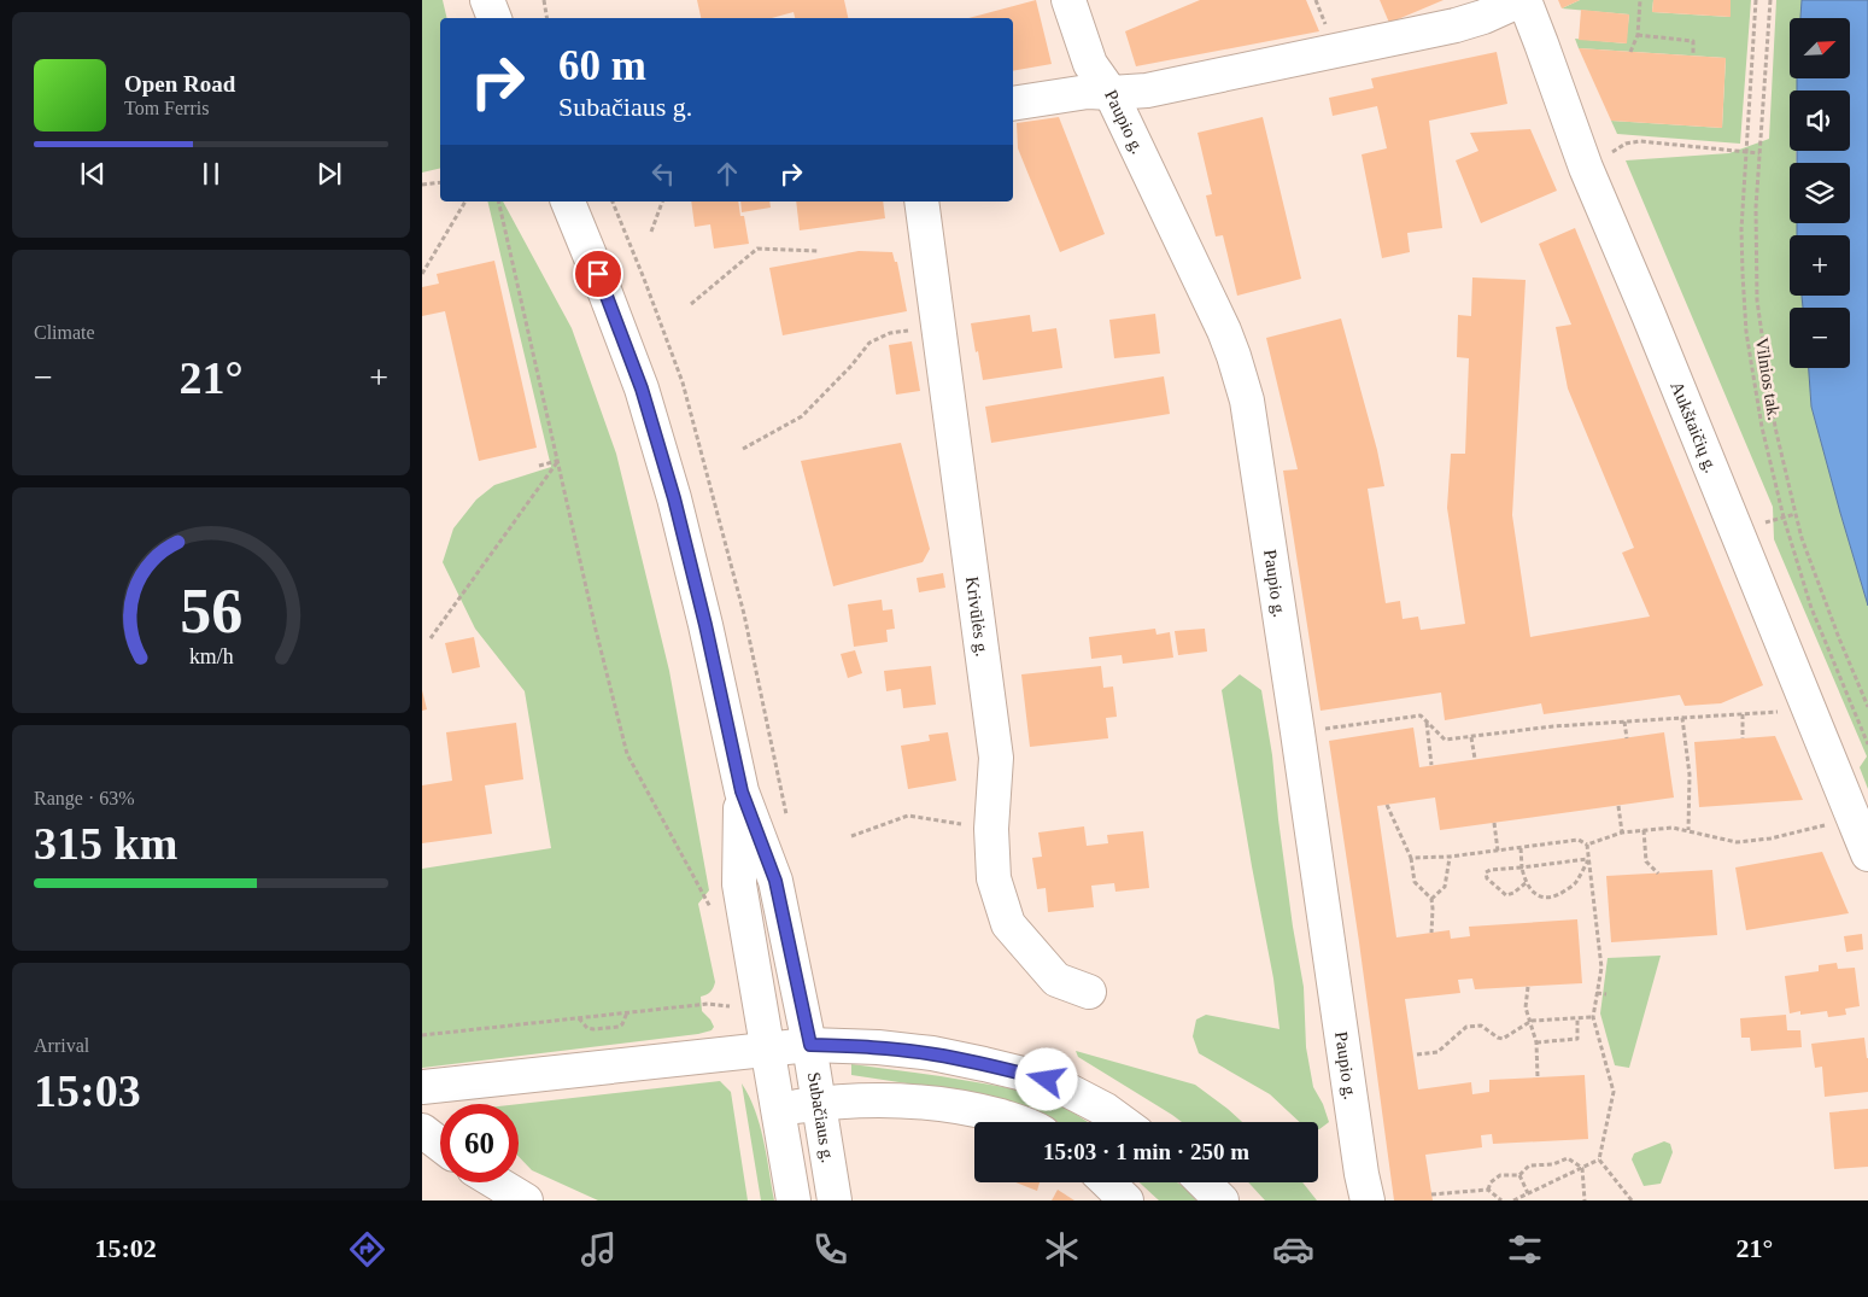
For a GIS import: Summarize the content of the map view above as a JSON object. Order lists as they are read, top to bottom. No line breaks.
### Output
{"streets":{"street":["Paupio g.","Aukštaičių g.","Krivūlės g.","Subačiaus g."],"path":["Vilnios tak."]},"north":"top right","page":{"map_buttons":["+","−"],"turn":["60 m","Subačiaus g."],"song":["Open Road","Tom Ferris"],"tile":["Climate",["Range · 63%","315 km"],["Arrival","15:03"]],"heat":["−","21°","+"],"limit":"60","trip":"15:03 · 1 min · 250 m","tabs":["15:02","21°"],"gauge":["56","km/h"]}}
